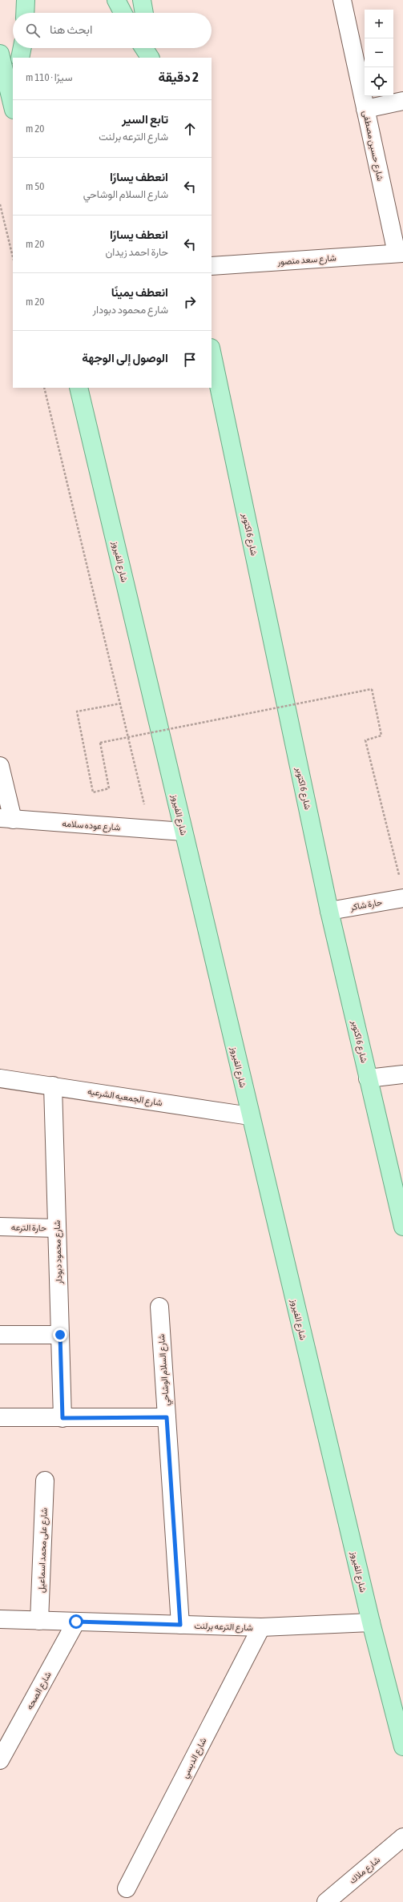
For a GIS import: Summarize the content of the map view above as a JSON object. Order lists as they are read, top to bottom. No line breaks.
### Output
{"streets":{"main road":["شارع 6 اكتوبر","شارع الفيروز"],"street":["شارع حسين مصطفى","شارع سعد منصور","شارع عوده سلامه","حارة شاكر","شارع الجمعيه الشرعيه","حارة الترعه","شارع محمود دبودار","شارع السلام الوشاحي","شارع على محمد اسماعيل","شارع الترعه برلنت","شارع الصحه","شارع الدبسي","شارع ملاك"]},"crossings":[["شارع حسين مصطفى","شارع سعد منصور"],["شارع 6 اكتوبر","حارة شاكر"],["شارع الفيروز","شارع عوده سلامه"],["شارع الفيروز","شارع الجمعيه الشرعيه"],["شارع الفيروز","شارع الترعه برلنت"],["شارع الجمعيه الشرعيه","شارع محمود دبودار"],["حارة الترعه","شارع محمود دبودار"],["شارع السلام الوشاحي","شارع الترعه برلنت"],["شارع على محمد اسماعيل","شارع الترعه برلنت"],["شارع الترعه برلنت","شارع الصحه"],["شارع الترعه برلنت","شارع الدبسي"]],"page":{"map_buttons":["+","−"],"search":"ابحث هنا","heading":["2 دقيقة","سيرًا · 110 m"],"list":[["تابع السير","شارع الترعه برلنت","20 m"],["انعطف يسارًا","شارع السلام الوشاحي","50 m"],["انعطف يسارًا","حارة احمد زيدان","20 m"],["انعطف يمينًا","شارع محمود دبودار","20 m"],"الوصول إلى الوجهة"]}}
